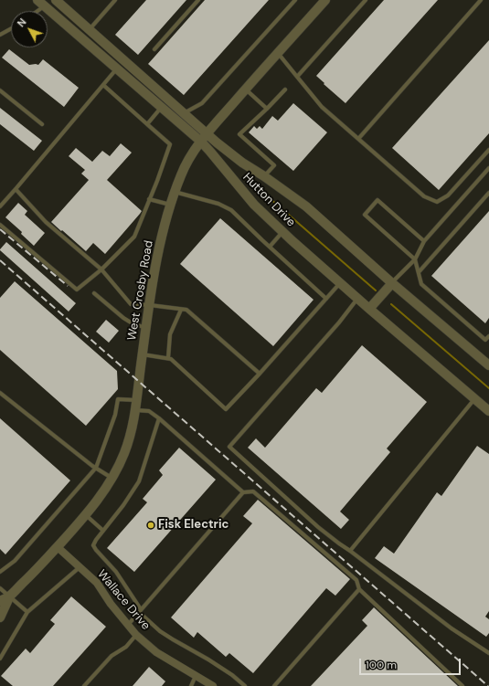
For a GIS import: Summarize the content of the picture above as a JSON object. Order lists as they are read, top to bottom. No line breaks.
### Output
{"streets":{"street":["Hutton Drive","West Crosby Road","Wallace Drive"]},"crossings":[["Hutton Drive","West Crosby Road"],["West Crosby Road","Wallace Drive"]],"places":["Fisk Electric"],"scale_bar":"100 m","north":"top left"}
